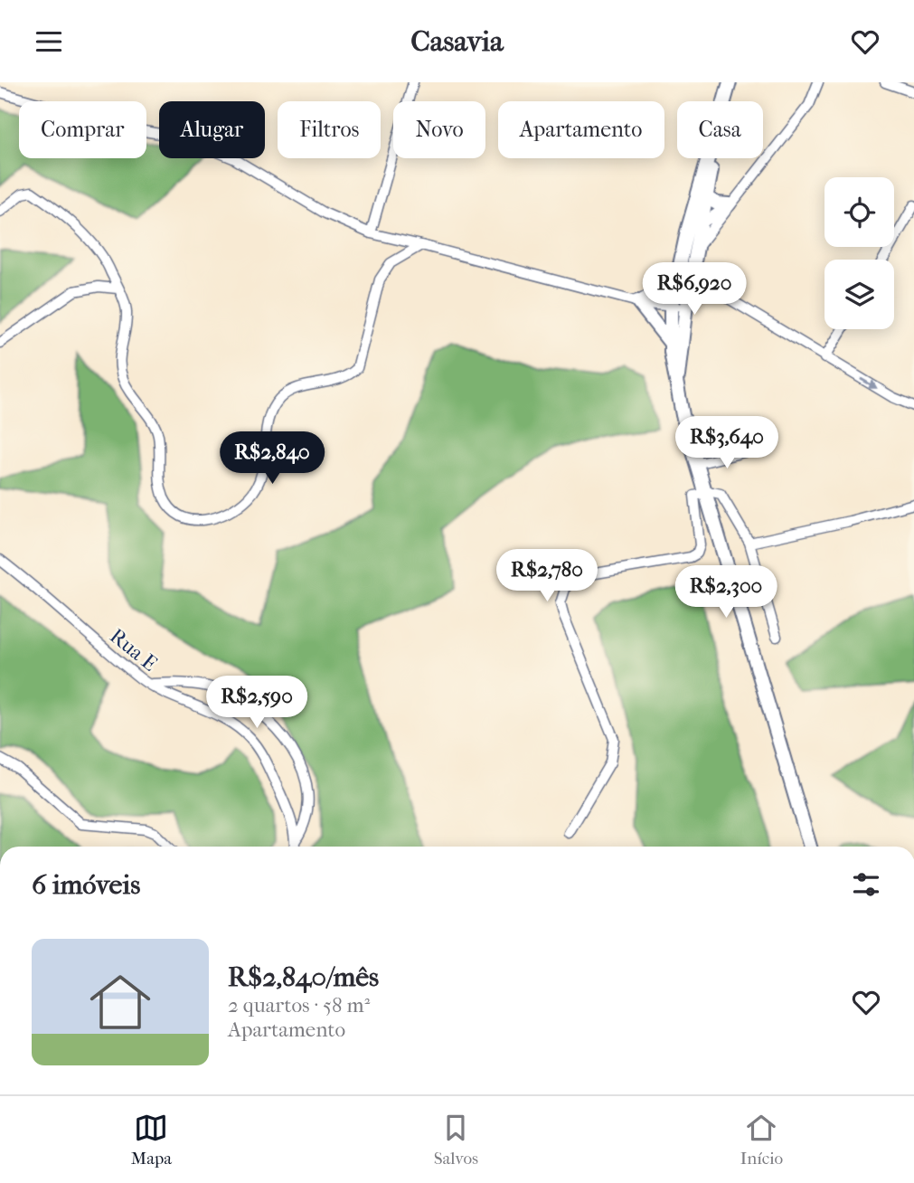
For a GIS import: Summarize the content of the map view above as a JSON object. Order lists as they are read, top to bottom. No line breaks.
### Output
{"streets":{"street":["Rua E"]},"page":{"header":"Casavia","chip":["Comprar","Alugar","Filtros","Novo","Apartamento","Casa"],"price":["R$6,920","R$3,640","R$2,840","R$2,780","R$2,300","R$2,590"],"heading":"6 imóveis","list":[{"name":"R$2,840/mês","note":"2 quartos · 58 m² · Apartamento"}],"tabs":["Mapa","Salvos","Início"]}}
